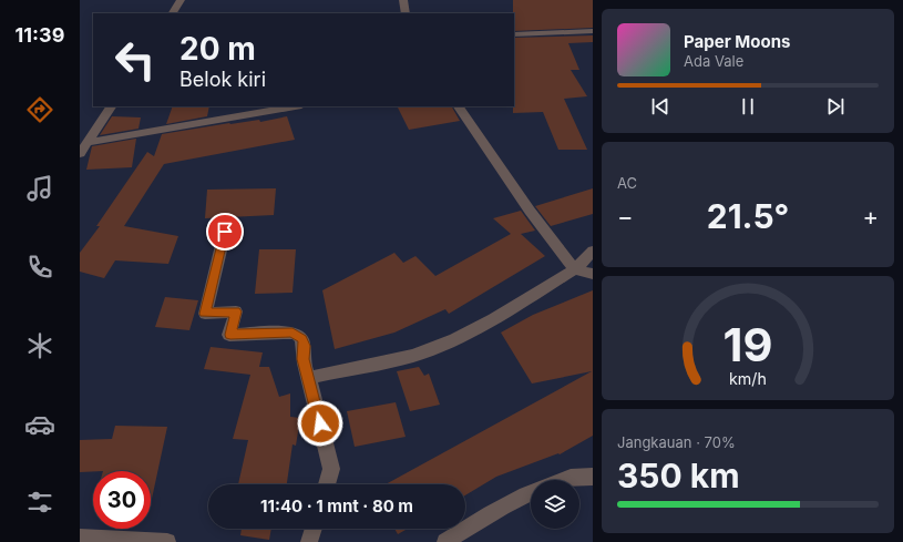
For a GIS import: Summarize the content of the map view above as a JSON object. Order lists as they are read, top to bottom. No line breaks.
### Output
{"page":{"tabs":"11:39","turn":["20 m","Belok kiri"],"song":["Paper Moons","Ada Vale"],"tile":["AC",["Jangkauan · 70%","350 km"]],"heat":["−","21.5°","+"],"limit":"30","trip":"11:40 · 1 mnt · 80 m","gauge":["19","km/h"]}}
